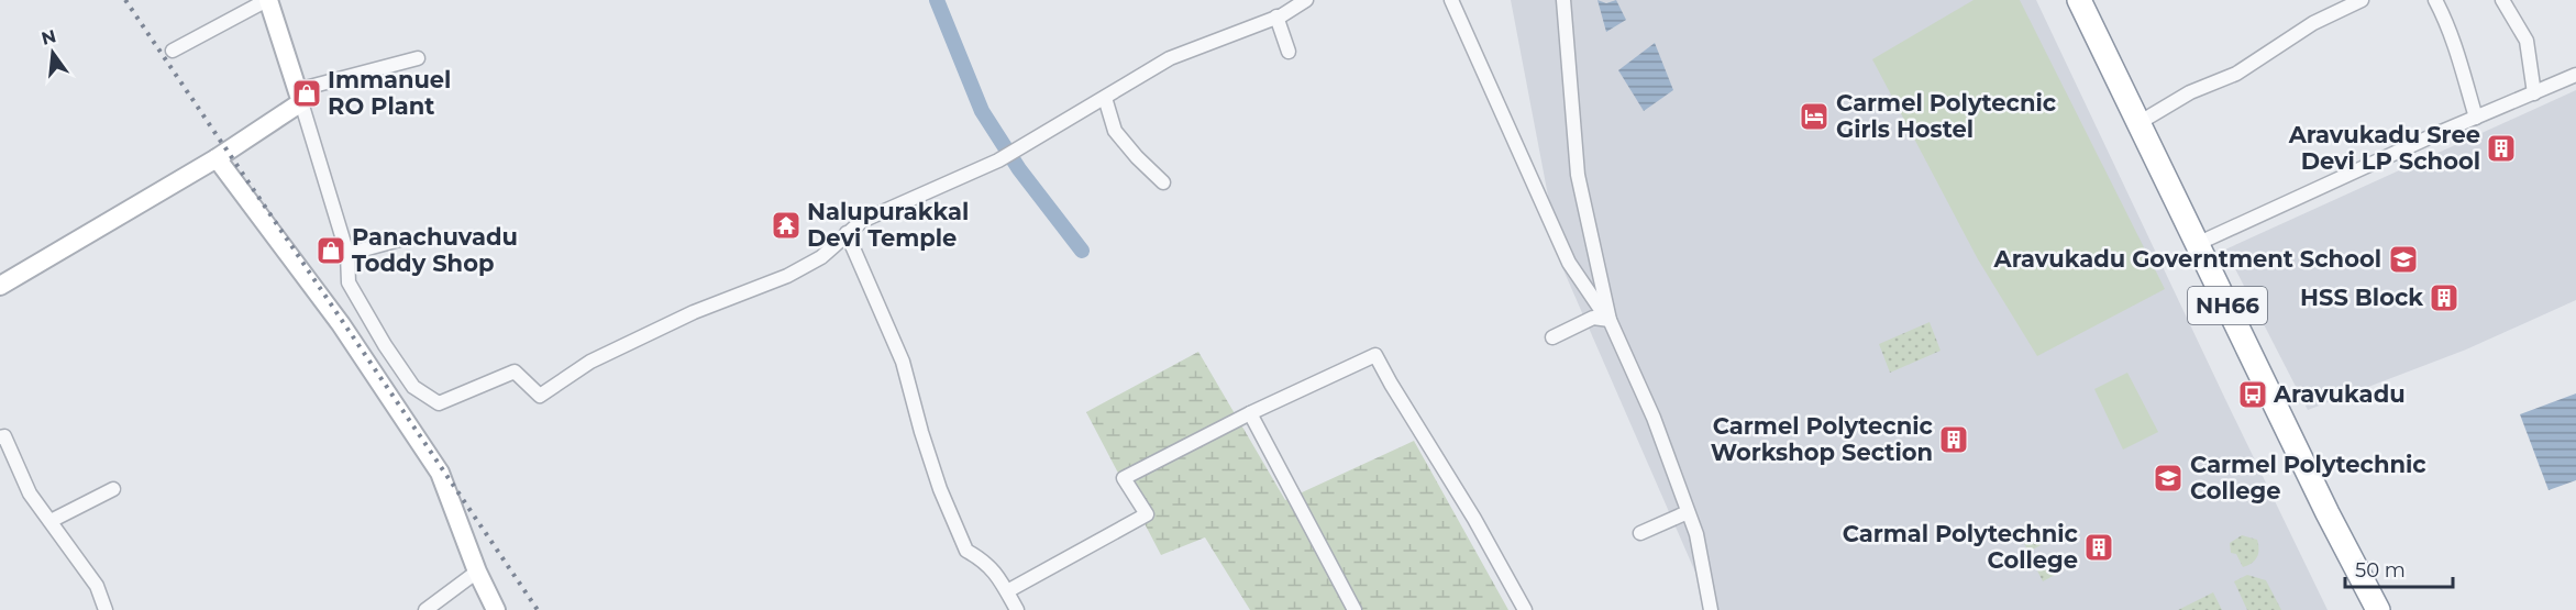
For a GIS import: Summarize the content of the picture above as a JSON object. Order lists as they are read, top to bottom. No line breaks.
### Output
{"streets":{"highway":["NH66"]},"places":{"shop":["Immanuel RO Plant","Panachuvadu Toddy Shop"],"hotel":["Carmel Polytecnic Girls Hostel"],"building":["Aravukadu Sree Devi LP School","HSS Block","Carmel Polytecnic Workshop Section","Carmal Polytechnic College"],"temple":["Nalupurakkal Devi Temple"],"school or university":["Aravukadu Governtment School","Carmel Polytechnic College"],"bus stop":["Aravukadu"]},"scale_bar":"50 m","north":"top"}
